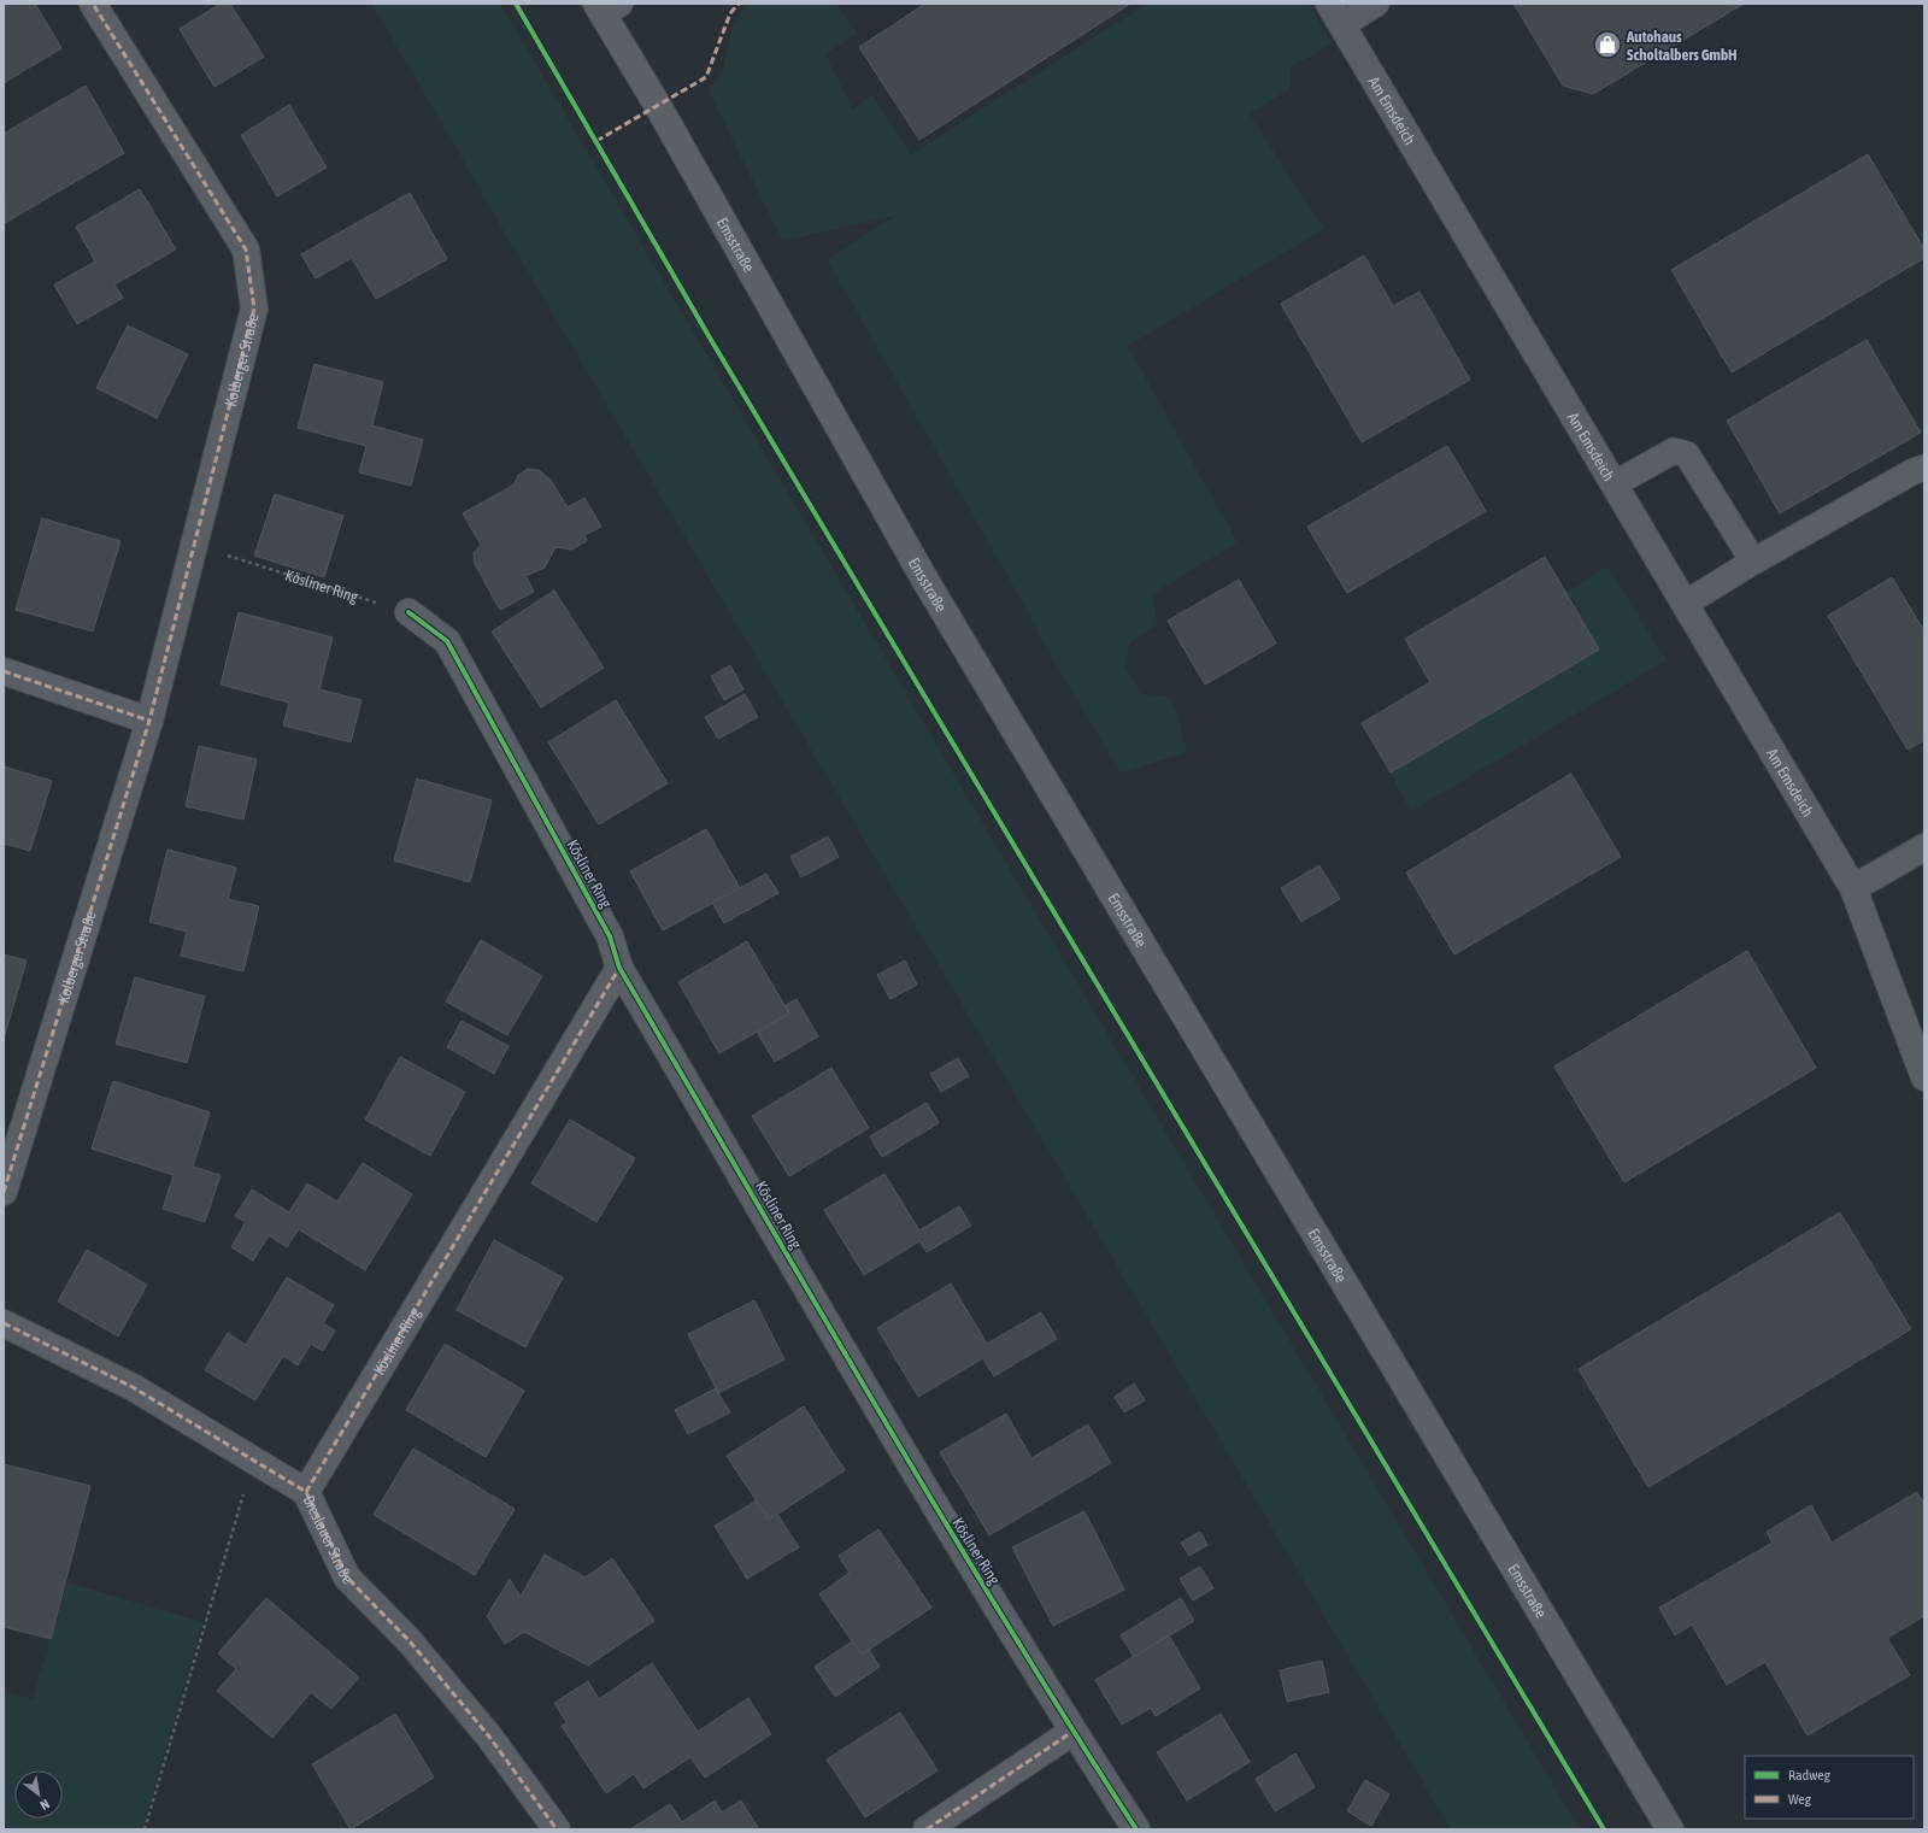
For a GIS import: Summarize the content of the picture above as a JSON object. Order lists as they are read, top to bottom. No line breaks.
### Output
{"streets":{"main road":["Emsstraße"],"street":["Am Emsdeich","Kolberger Straße","Kösliner Ring","Breslauer Straße"]},"crossings":[["Kolberger Straße","Kösliner Ring"],["Kösliner Ring","Breslauer Straße"]],"places":{"shop":["Autohaus Scholtalbers GmbH"]},"legend":["Radweg","Weg"],"north":"bottom right"}
